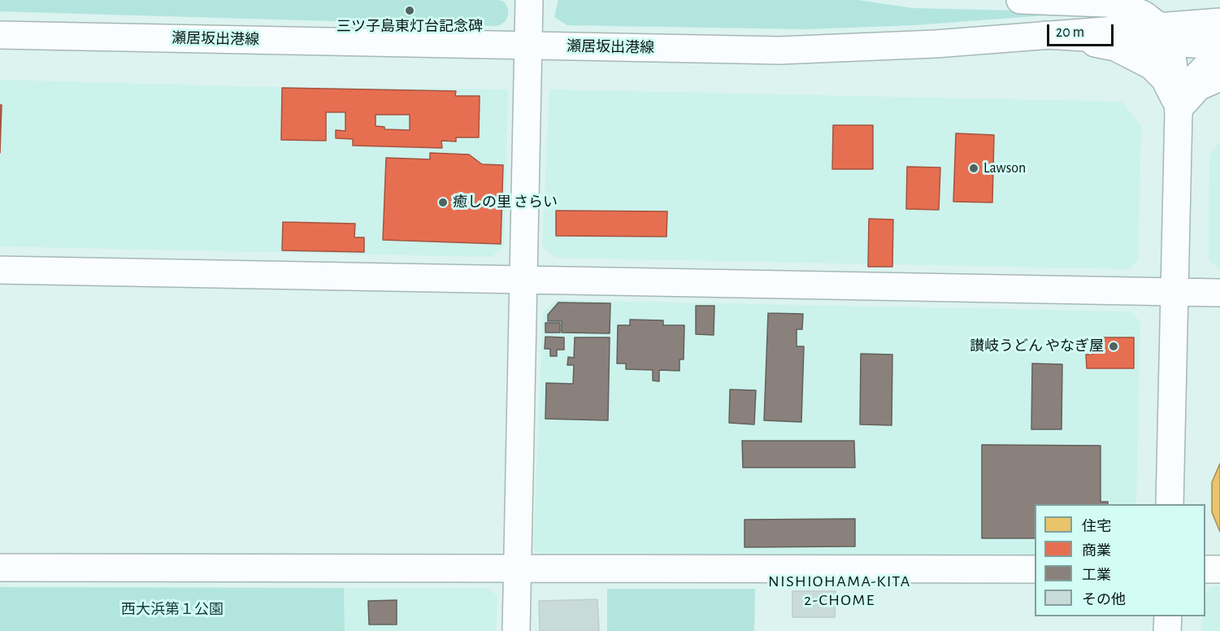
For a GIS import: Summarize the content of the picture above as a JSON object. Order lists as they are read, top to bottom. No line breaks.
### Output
{"streets":{"main road":["瀬居坂出港線"]},"districts":["NISHIOHAMA-KITA 2-CHOME"],"parks":["西大浜第１公園"],"places":["三ツ子島東灯台記念碑","Lawson","癒しの里 さらい","讃岐うどん やなぎ屋"],"legend":["住宅","商業","工業","その他"],"scale_bar":"20 m"}
